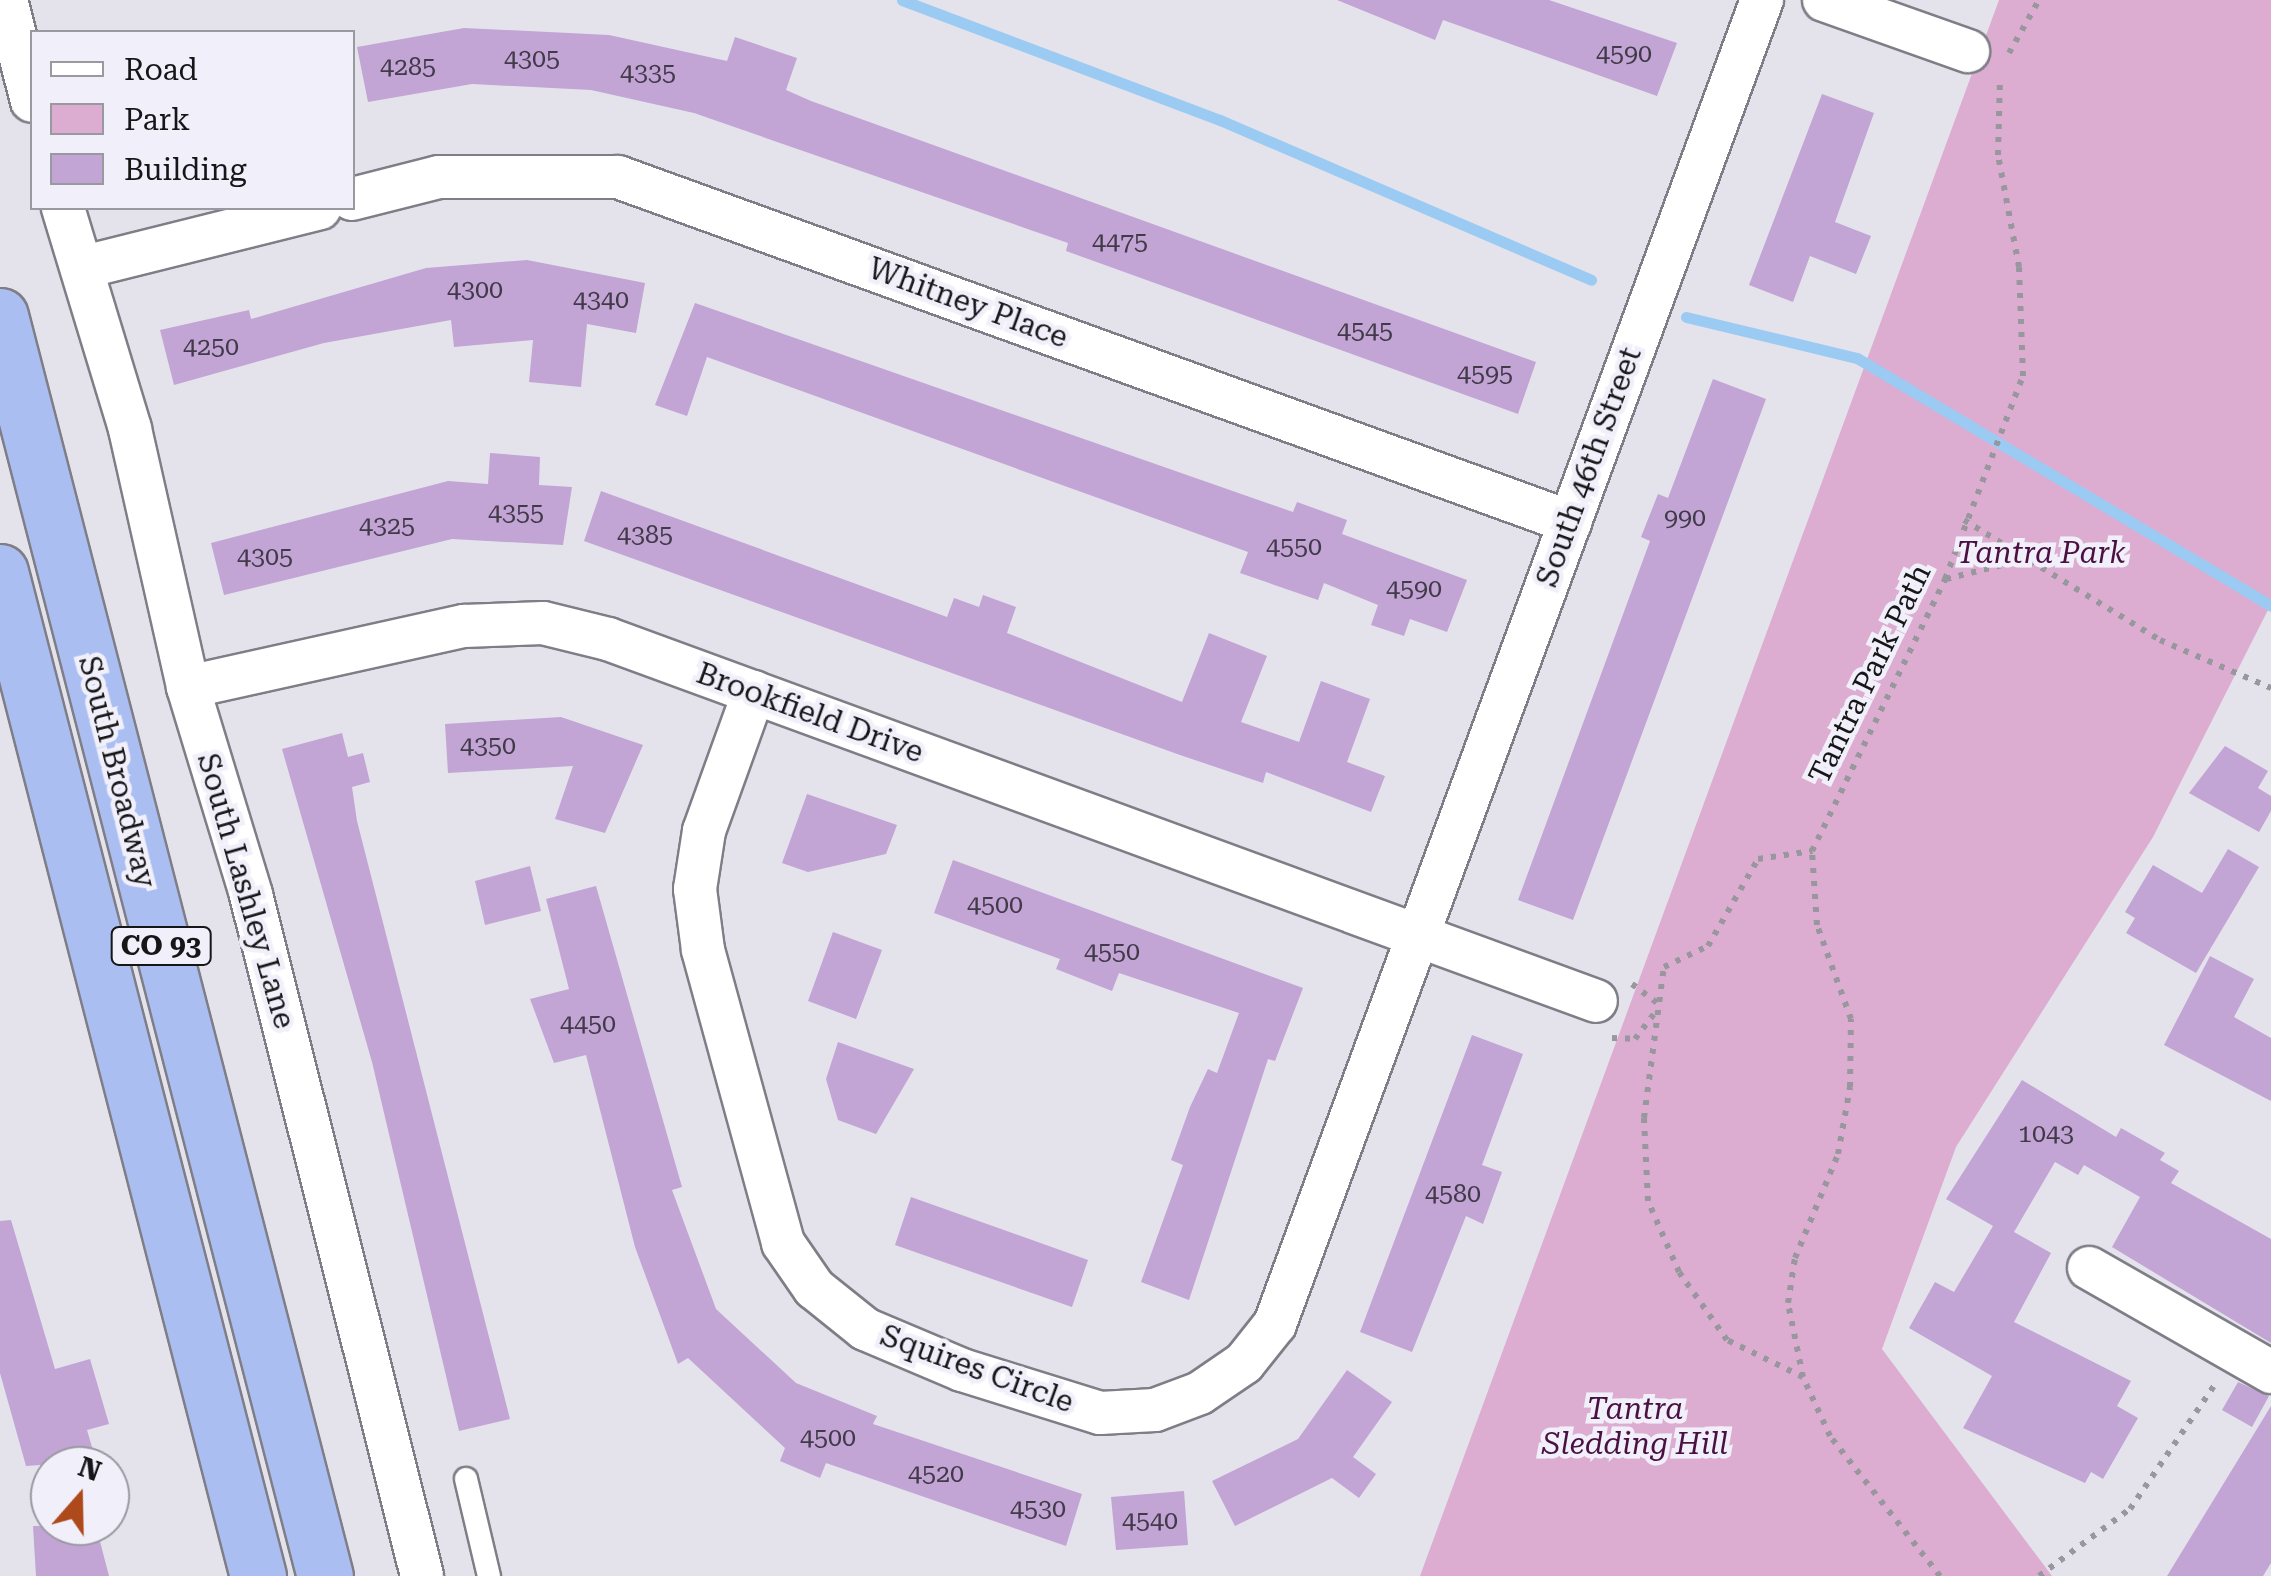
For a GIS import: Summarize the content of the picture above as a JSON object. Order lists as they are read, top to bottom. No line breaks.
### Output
{"streets":{"highway":["South Broadway","CO 93"],"street":["Whitney Place","South 46th Street","Brookfield Drive","South Lashley Lane","Squires Circle"],"path":["Tantra Park Path"]},"crossings":[["Whitney Place","South 46th Street"],["South 46th Street","Brookfield Drive"],["South 46th Street","Squires Circle"],["Brookfield Drive","South Lashley Lane"],["Brookfield Drive","Squires Circle"]],"parks":["Tantra Park","Tantra Sledding Hill"],"house_numbers":["4590","4305","4285","4335","4475","4300","4340","4545","4250","4595","4355","990","4325","4385","4550","4305","4590","4350","4500","4550","4450","1043","4580","4500","4520","4530","4540"],"legend":["Road","Park","Building"],"north":"top"}
